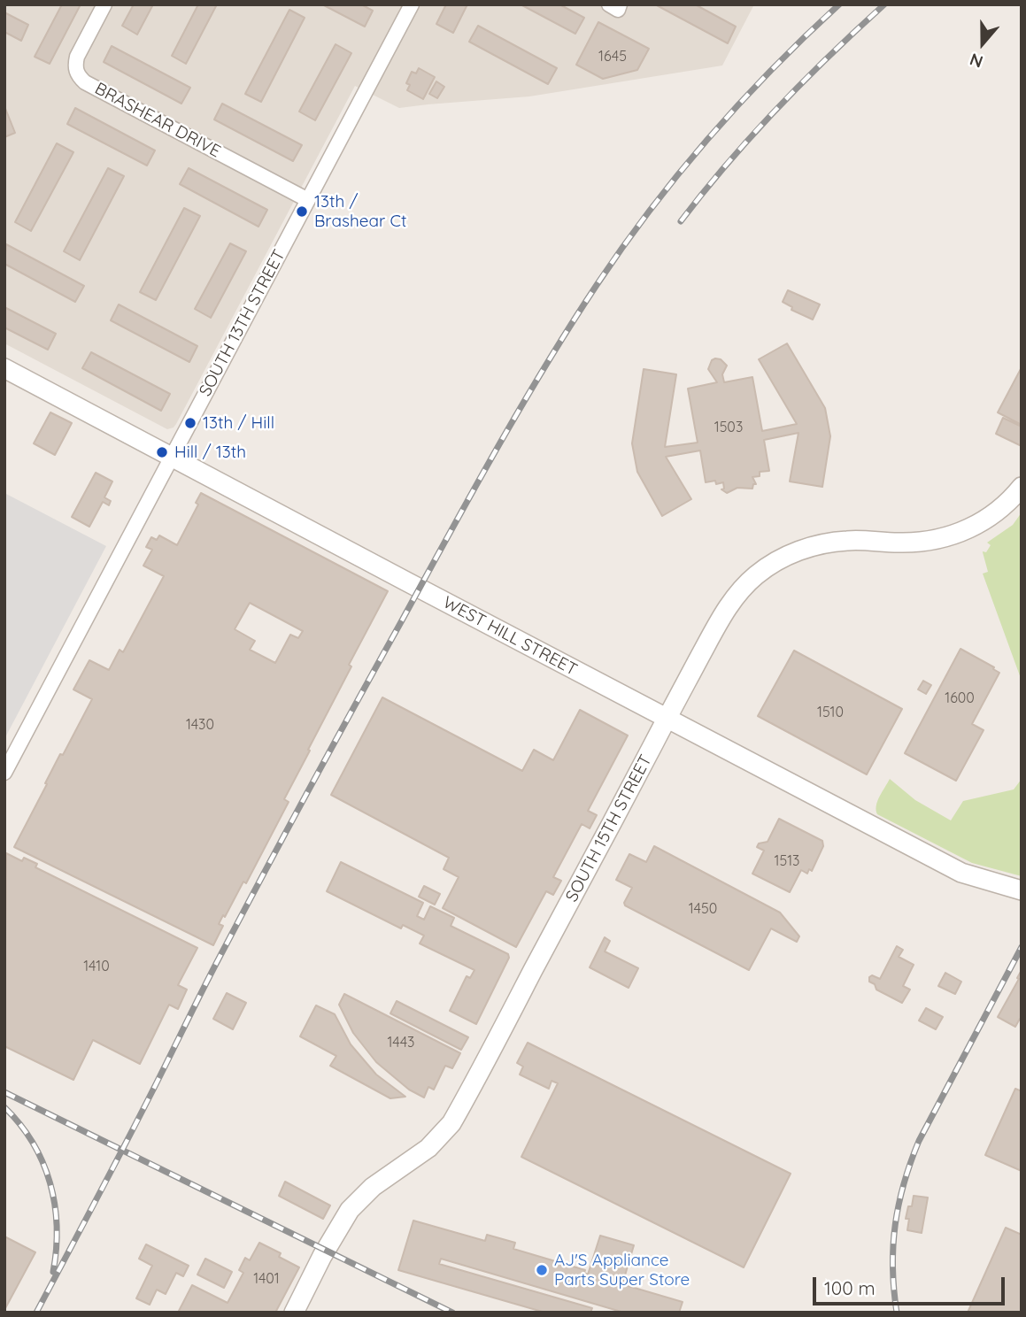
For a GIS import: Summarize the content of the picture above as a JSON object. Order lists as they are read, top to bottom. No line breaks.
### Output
{"streets":{"street":["BRASHEAR DRIVE","SOUTH 13TH STREET","WEST HILL STREET","SOUTH 15TH STREET"]},"crossings":[["BRASHEAR DRIVE","SOUTH 13TH STREET"],["SOUTH 13TH STREET","WEST HILL STREET"],["WEST HILL STREET","SOUTH 15TH STREET"]],"places":["13th / Brashear Ct","13th / Hill","Hill / 13th","AJ'S Appliance Parts Super Store"],"house_numbers":["1645","1503","1600","1510","1430","1513","1450","1410","1443","1401"],"scale_bar":"100 m","north":"bottom"}
